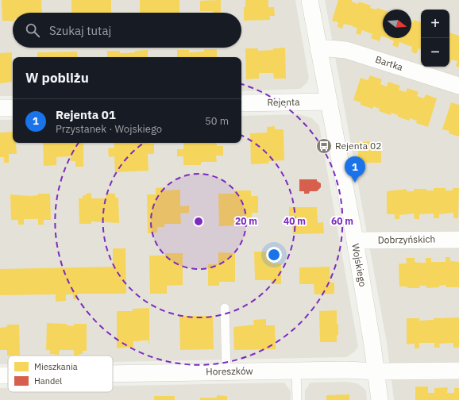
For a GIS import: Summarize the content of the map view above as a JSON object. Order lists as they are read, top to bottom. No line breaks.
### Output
{"streets":{"street":["Bartka","Rejenta","Dobrzyńskich","Wojskiego","Horeszków"]},"crossings":[["Bartka","Wojskiego"],["Rejenta","Wojskiego"],["Dobrzyńskich","Wojskiego"],["Wojskiego","Horeszków"]],"places":{"bus stop":["Rejenta 02"]},"legend":["Mieszkania","Handel"],"north":"right","page":{"map_buttons":["+","−"],"search":"Szukaj tutaj","heading":"W pobliżu","list":[{"mark":"1","name":"Rejenta 01","note":"Przystanek · Wojskiego","value":"50 m"}],"pins":"1"},"rings":["20 m","40 m","60 m"]}
